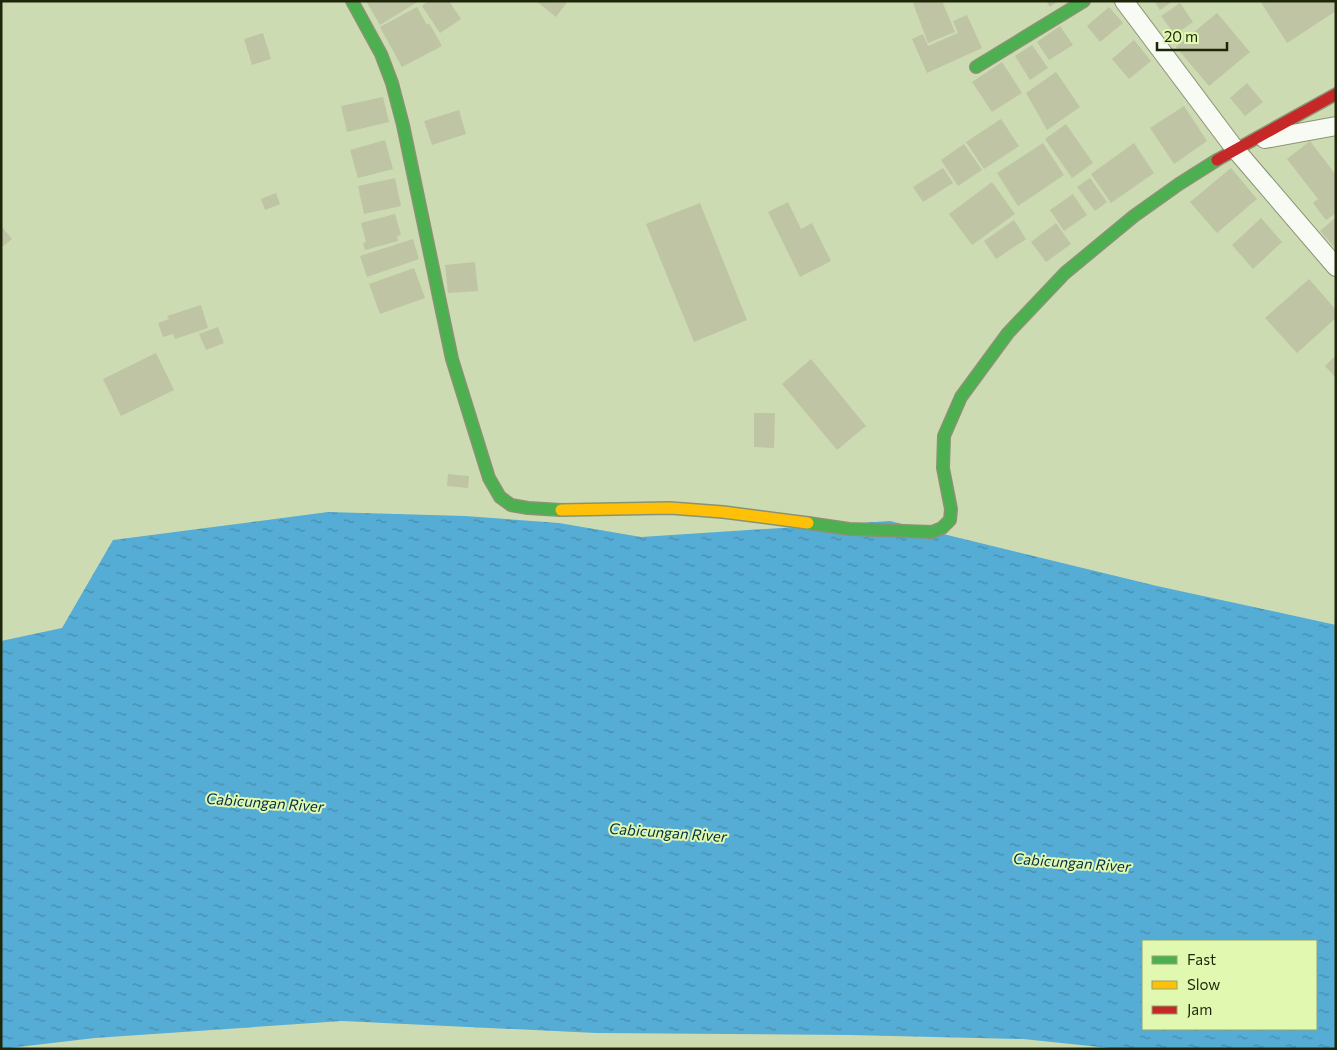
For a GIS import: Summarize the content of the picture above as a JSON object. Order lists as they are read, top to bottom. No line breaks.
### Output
{"water":["Cabicungan River"],"legend":["Fast","Slow","Jam"],"scale_bar":"20 m"}
